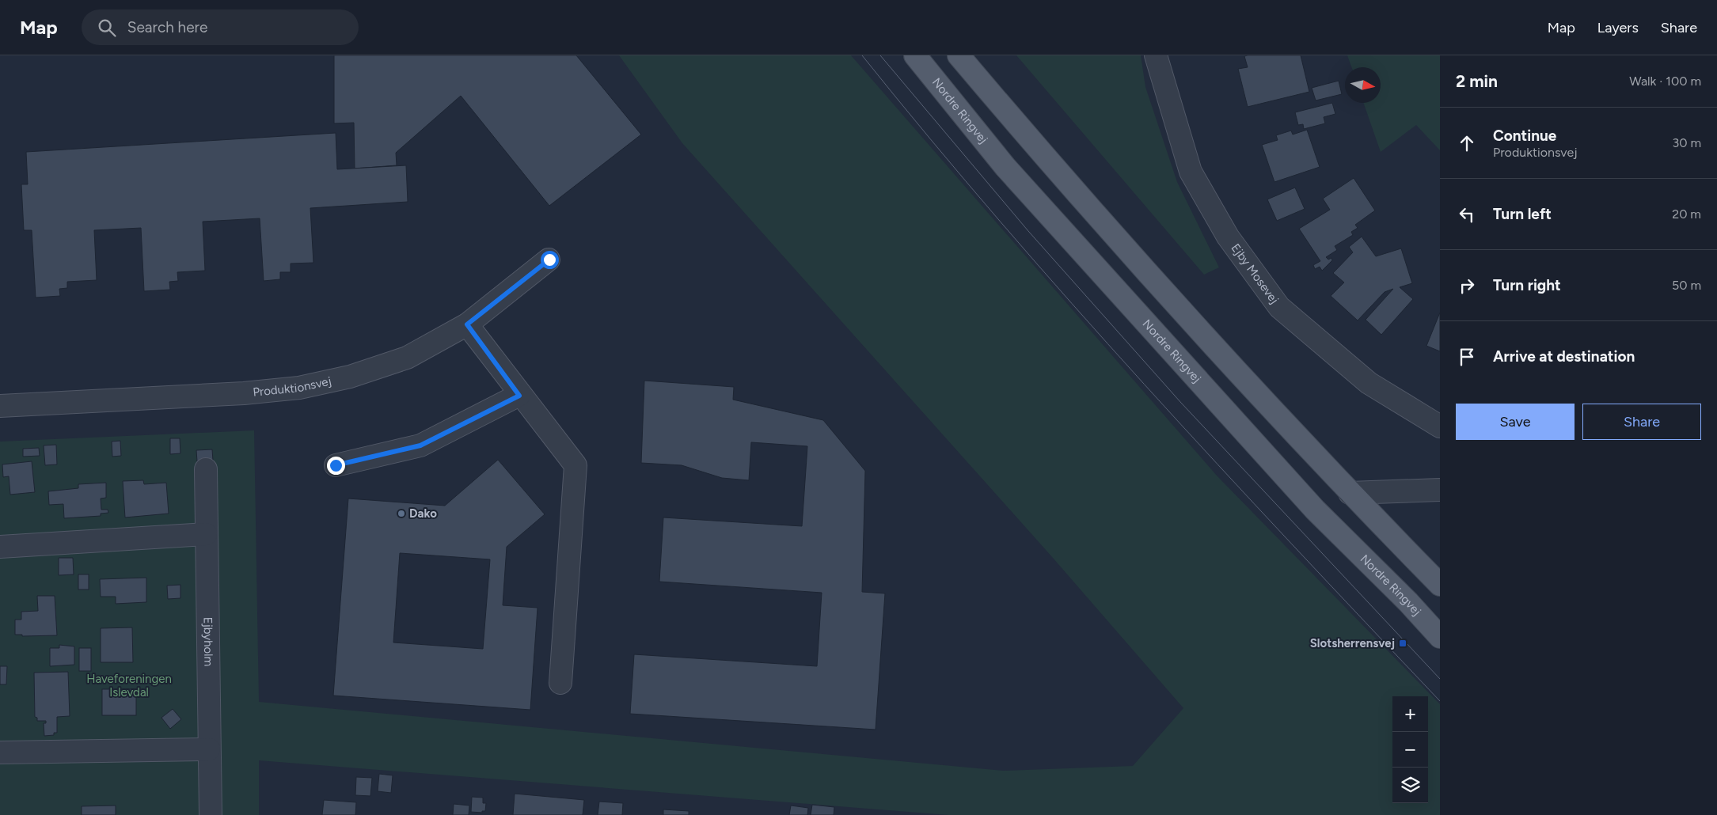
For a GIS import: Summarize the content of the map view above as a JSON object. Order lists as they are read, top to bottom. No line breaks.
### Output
{"streets":{"main road":["Nordre Ringvej"],"street":["Ejby Mosevej","Produktionsvej","Ejbyholm"]},"parks":["Haveforeningen Islevdal"],"places":{"other":["Dako"],"transit":["Slotsherrensvej"]},"north":"right","page":{"header":"Map","search":"Search here","nav":["Map","Layers","Share"],"heading":["2 min","Walk · 100 m"],"list":[["Continue","Produktionsvej","30 m"],["Turn left","20 m"],["Turn right","50 m"],"Arrive at destination"],"buttons":["Save","Share"],"map_buttons":["+","−"]}}
